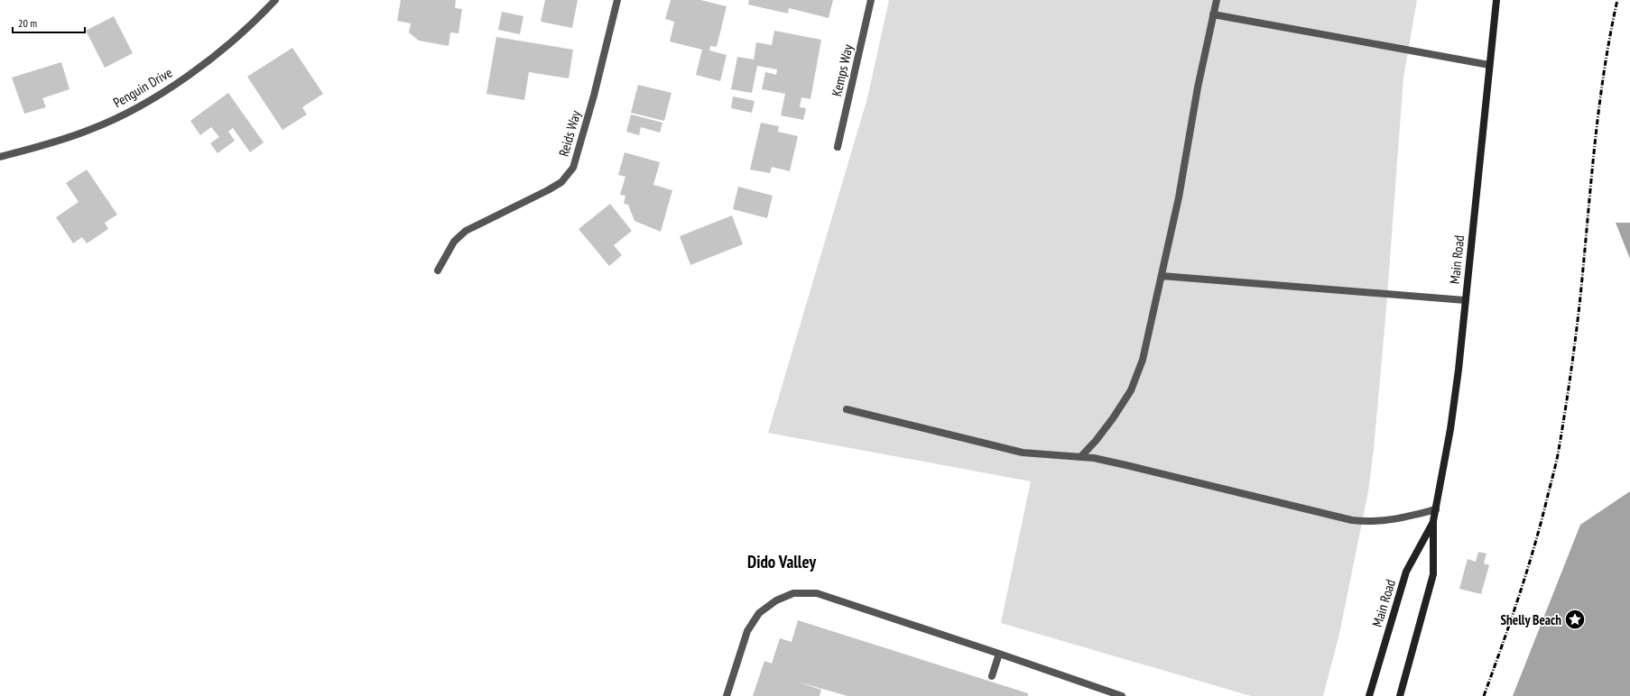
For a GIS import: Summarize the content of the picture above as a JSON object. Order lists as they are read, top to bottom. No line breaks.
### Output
{"streets":{"main road":["Main Road"],"street":["Kemps Way","Penguin Drive","Reids Way"]},"districts":["Dido Valley"],"places":{"place":["Shelly Beach"]},"scale_bar":"20 m"}
